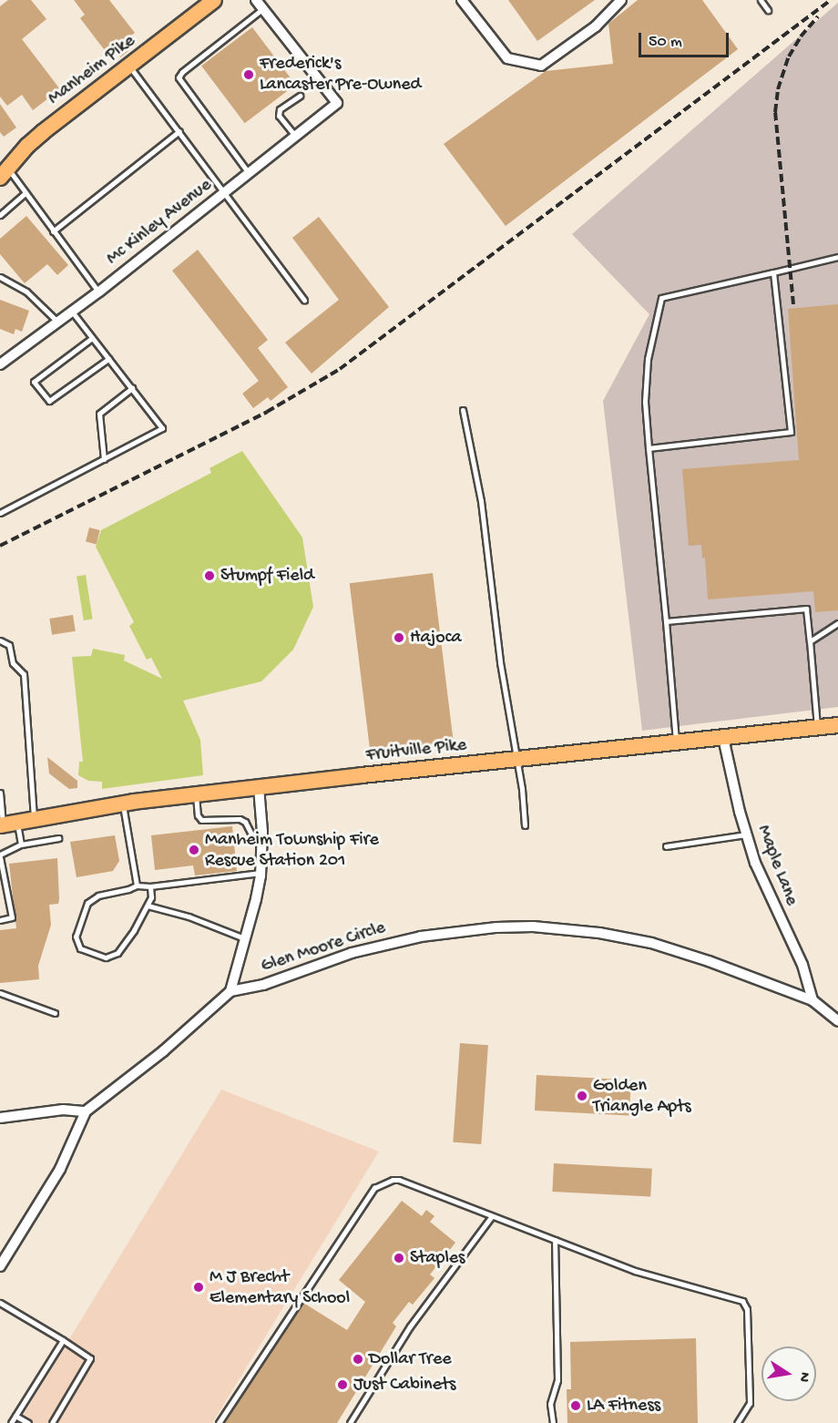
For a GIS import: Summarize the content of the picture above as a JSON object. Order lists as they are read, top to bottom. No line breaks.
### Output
{"streets":{"main road":["Manheim Pike","Fruitville Pike"],"street":["Mc Kinley Avenue","Maple Lane","Glen Moore Circle"]},"crossings":[["Fruitville Pike","Maple Lane"],["Maple Lane","Glen Moore Circle"]],"places":["Frederick's Lancaster Pre-Owned","Stumpf Field","Hajoca","Manheim Township Fire Rescue Station 201","Golden Triangle Apts","Staples","M J Brecht Elementary School","Dollar Tree","Just Cabinets","LA Fitness"],"scale_bar":"50 m","north":"right"}
